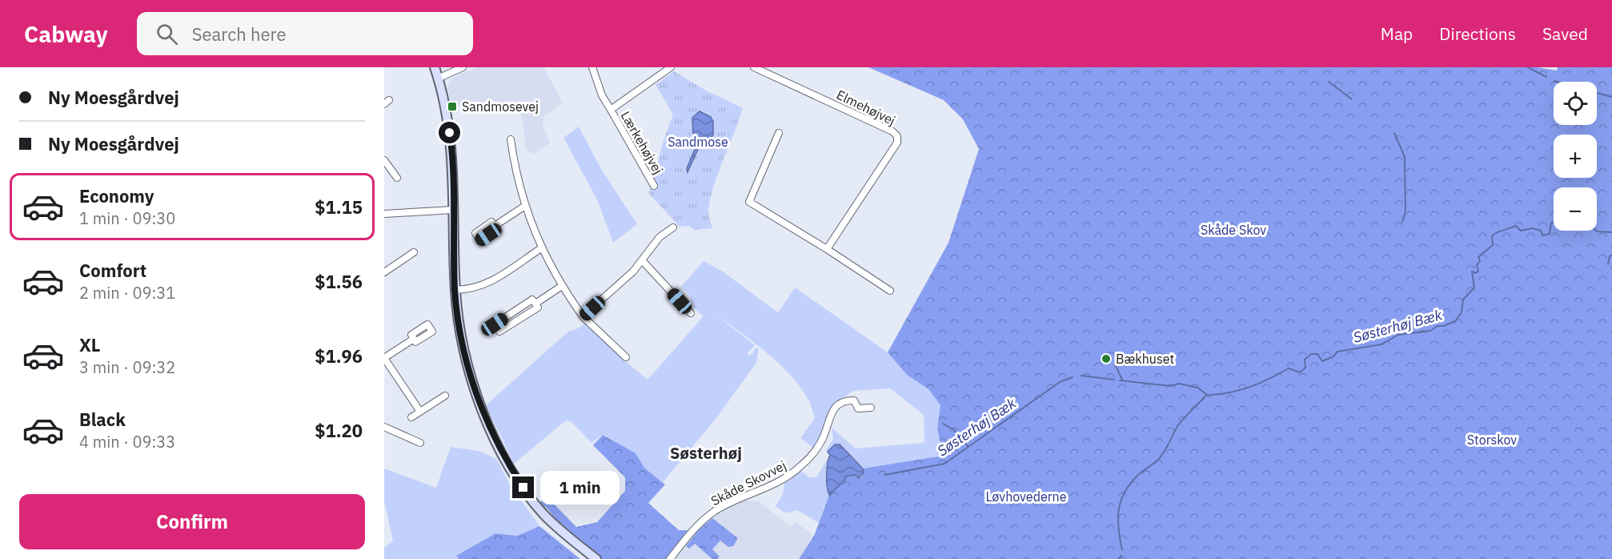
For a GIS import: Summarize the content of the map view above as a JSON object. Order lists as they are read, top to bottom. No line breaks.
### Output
{"streets":{"street":["Elmehøjvej","Lærkehøjvej","Skåde Skovvej"]},"districts":["Søsterhøj"],"water":["Søsterhøj Bæk"],"parks":["Sandmose","Skåde Skov","Storskov","Løvhovederne"],"places":{"transit":["Sandmosevej"],"other":["Bækhuset"]},"page":{"header":"Cabway","search":"Search here","nav":["Map","Directions","Saved"],"banner":["Ny Moesgårdvej","Ny Moesgårdvej"],"map_buttons":["+","−"],"list":[{"name":"Economy","note":"1 min · 09:30","value":"$1.15"},{"name":"Comfort","note":"2 min · 09:31","value":"$1.56"},{"name":"XL","note":"3 min · 09:32","value":"$1.96"},{"name":"Black","note":"4 min · 09:33","value":"$1.20"}],"bubble":"1 min","buttons":"Confirm"}}
